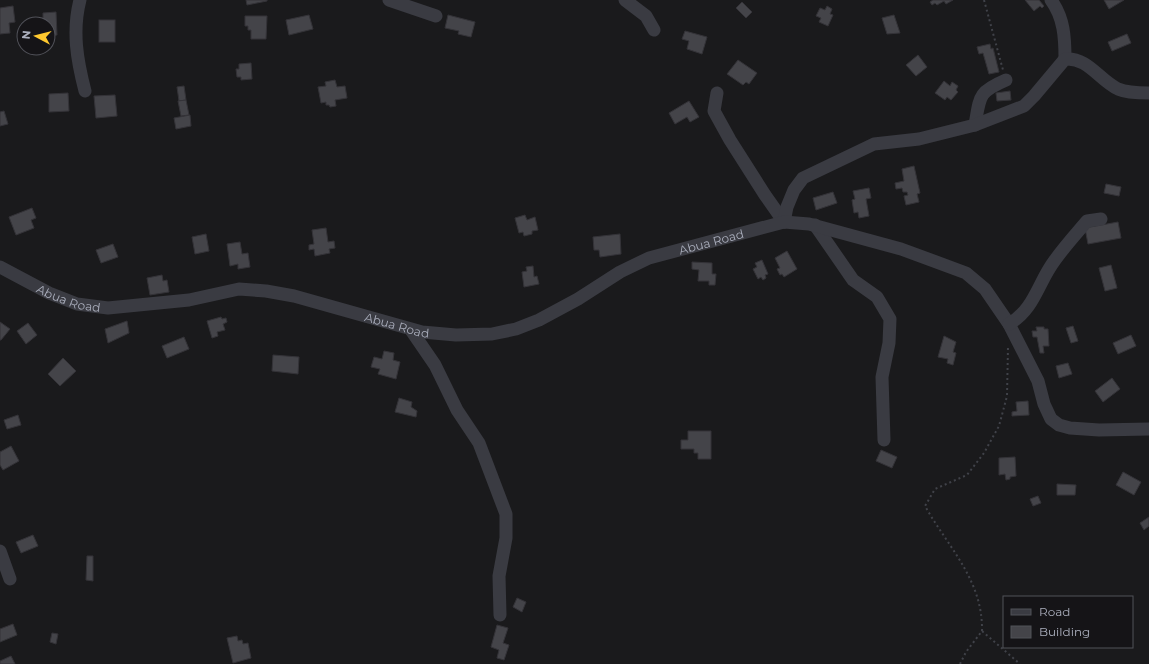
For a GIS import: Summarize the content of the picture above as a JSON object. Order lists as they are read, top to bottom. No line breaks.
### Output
{"streets":{"street":["Abua Road"]},"legend":["Road","Building"],"north":"left"}
